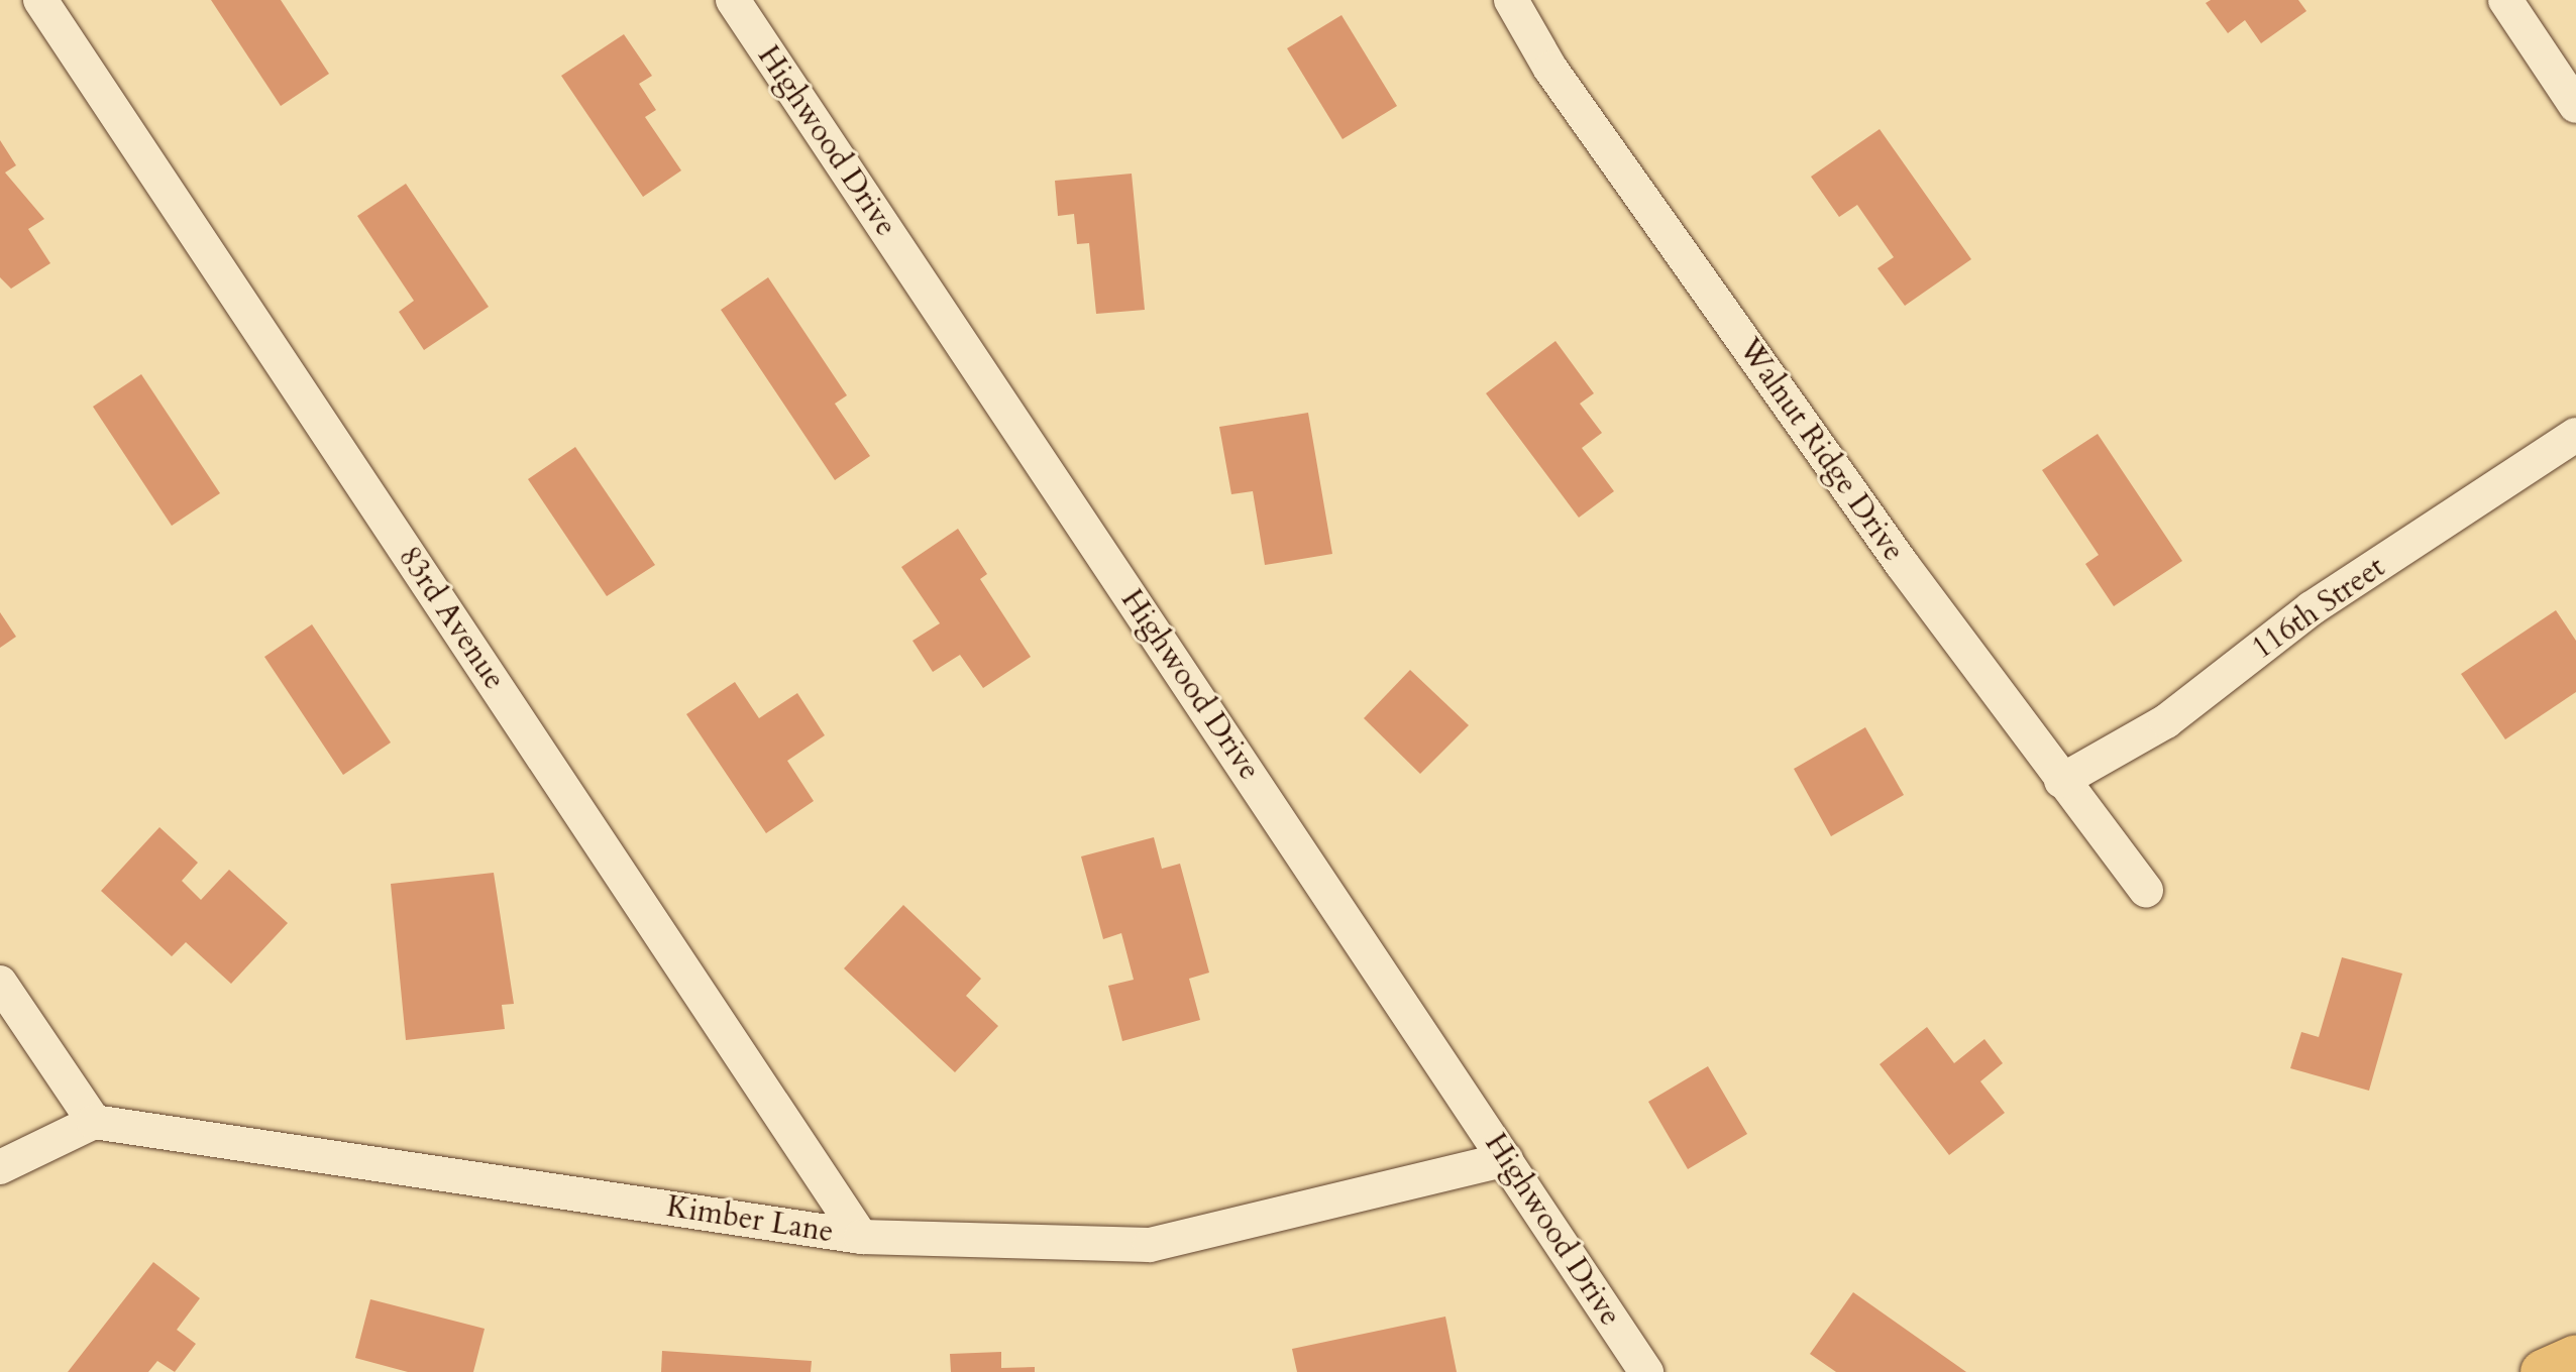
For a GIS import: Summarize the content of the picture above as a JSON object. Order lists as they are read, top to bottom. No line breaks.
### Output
{"streets":{"street":["Highwood Drive","Walnut Ridge Drive","116th Street","83rd Avenue","Kimber Lane"]},"crossings":[["Highwood Drive","Kimber Lane"],["Walnut Ridge Drive","116th Street"],["83rd Avenue","Kimber Lane"]]}
